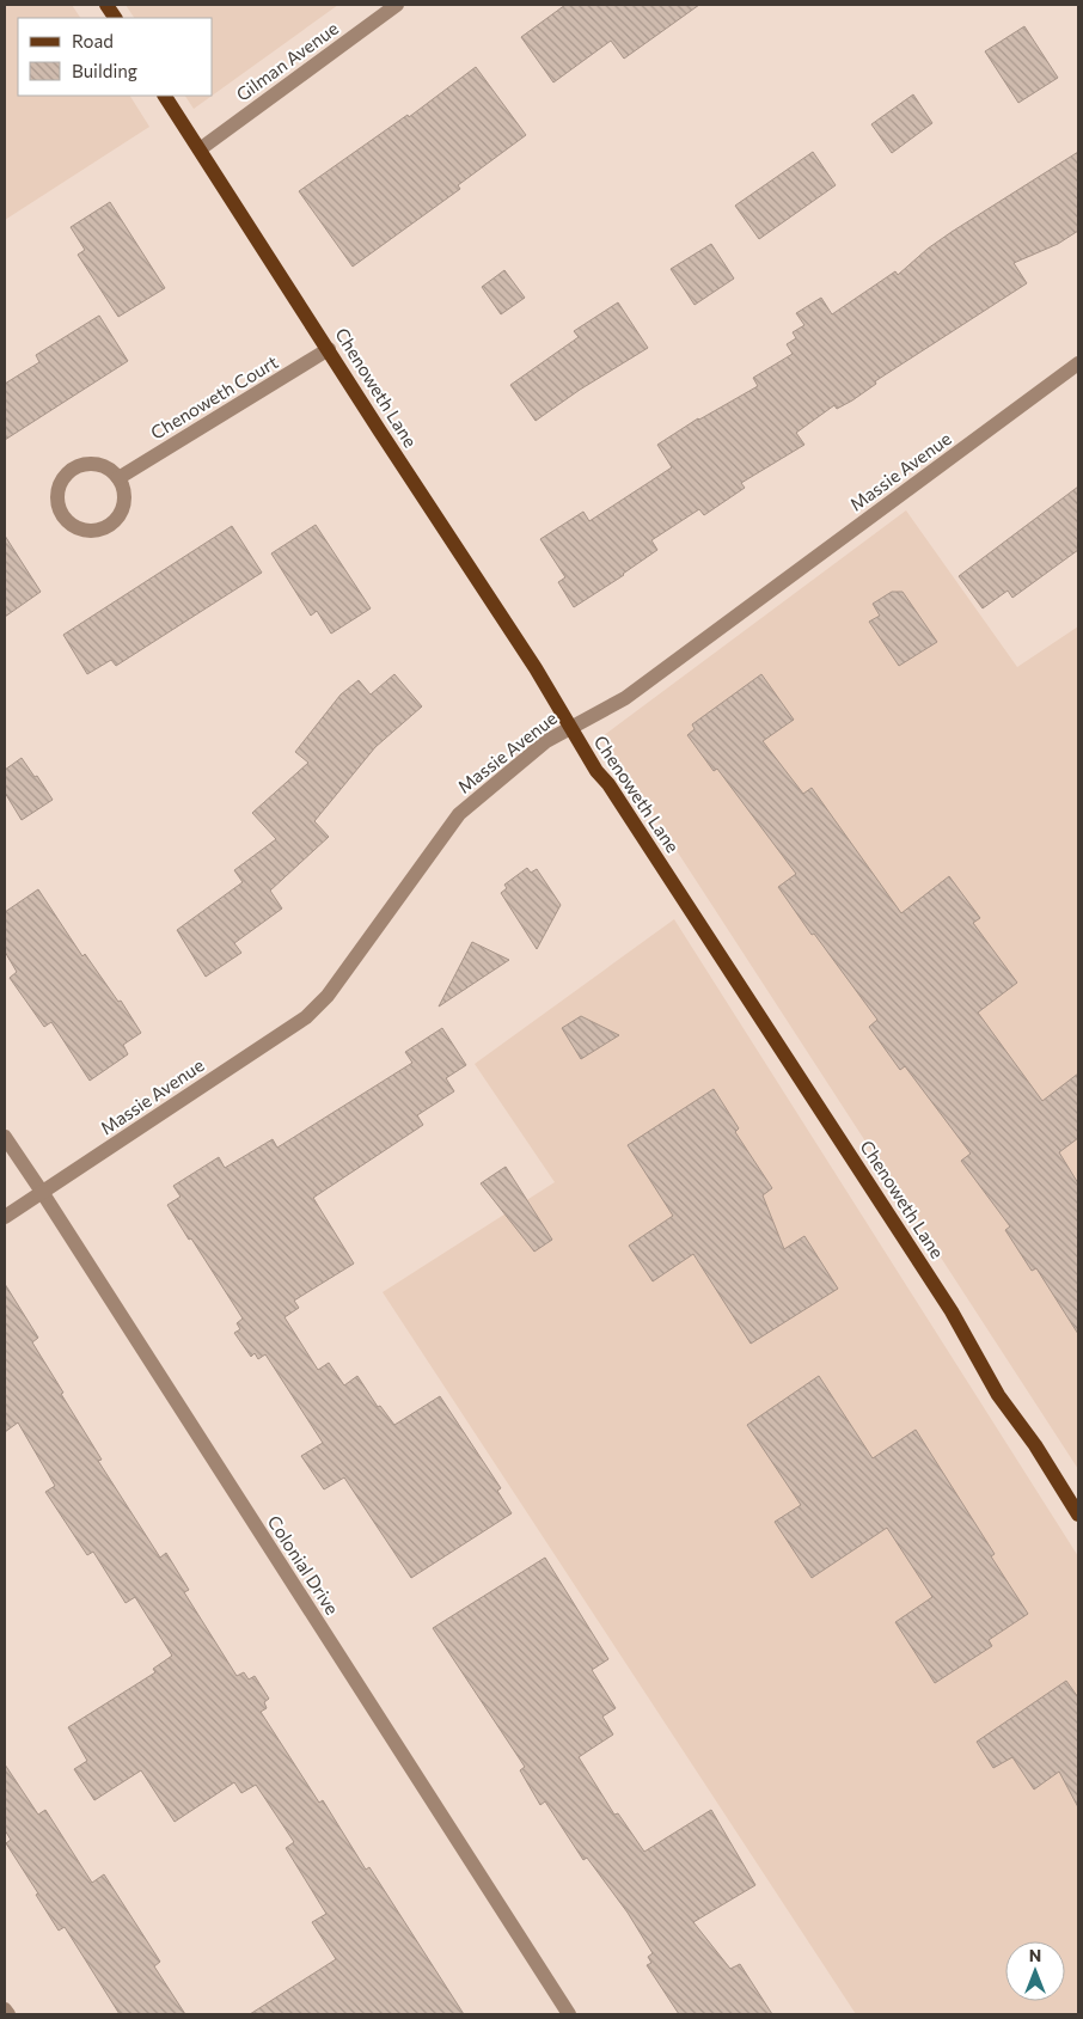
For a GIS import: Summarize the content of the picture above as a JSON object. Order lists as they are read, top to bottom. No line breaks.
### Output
{"streets":{"main road":["Chenoweth Lane"],"street":["Gilman Avenue","Chenoweth Court","Massie Avenue","Colonial Drive"]},"crossings":[["Gilman Avenue","Chenoweth Lane"],["Chenoweth Lane","Chenoweth Court"],["Chenoweth Lane","Massie Avenue"],["Massie Avenue","Colonial Drive"]],"legend":["Road","Building"],"north":"top"}
